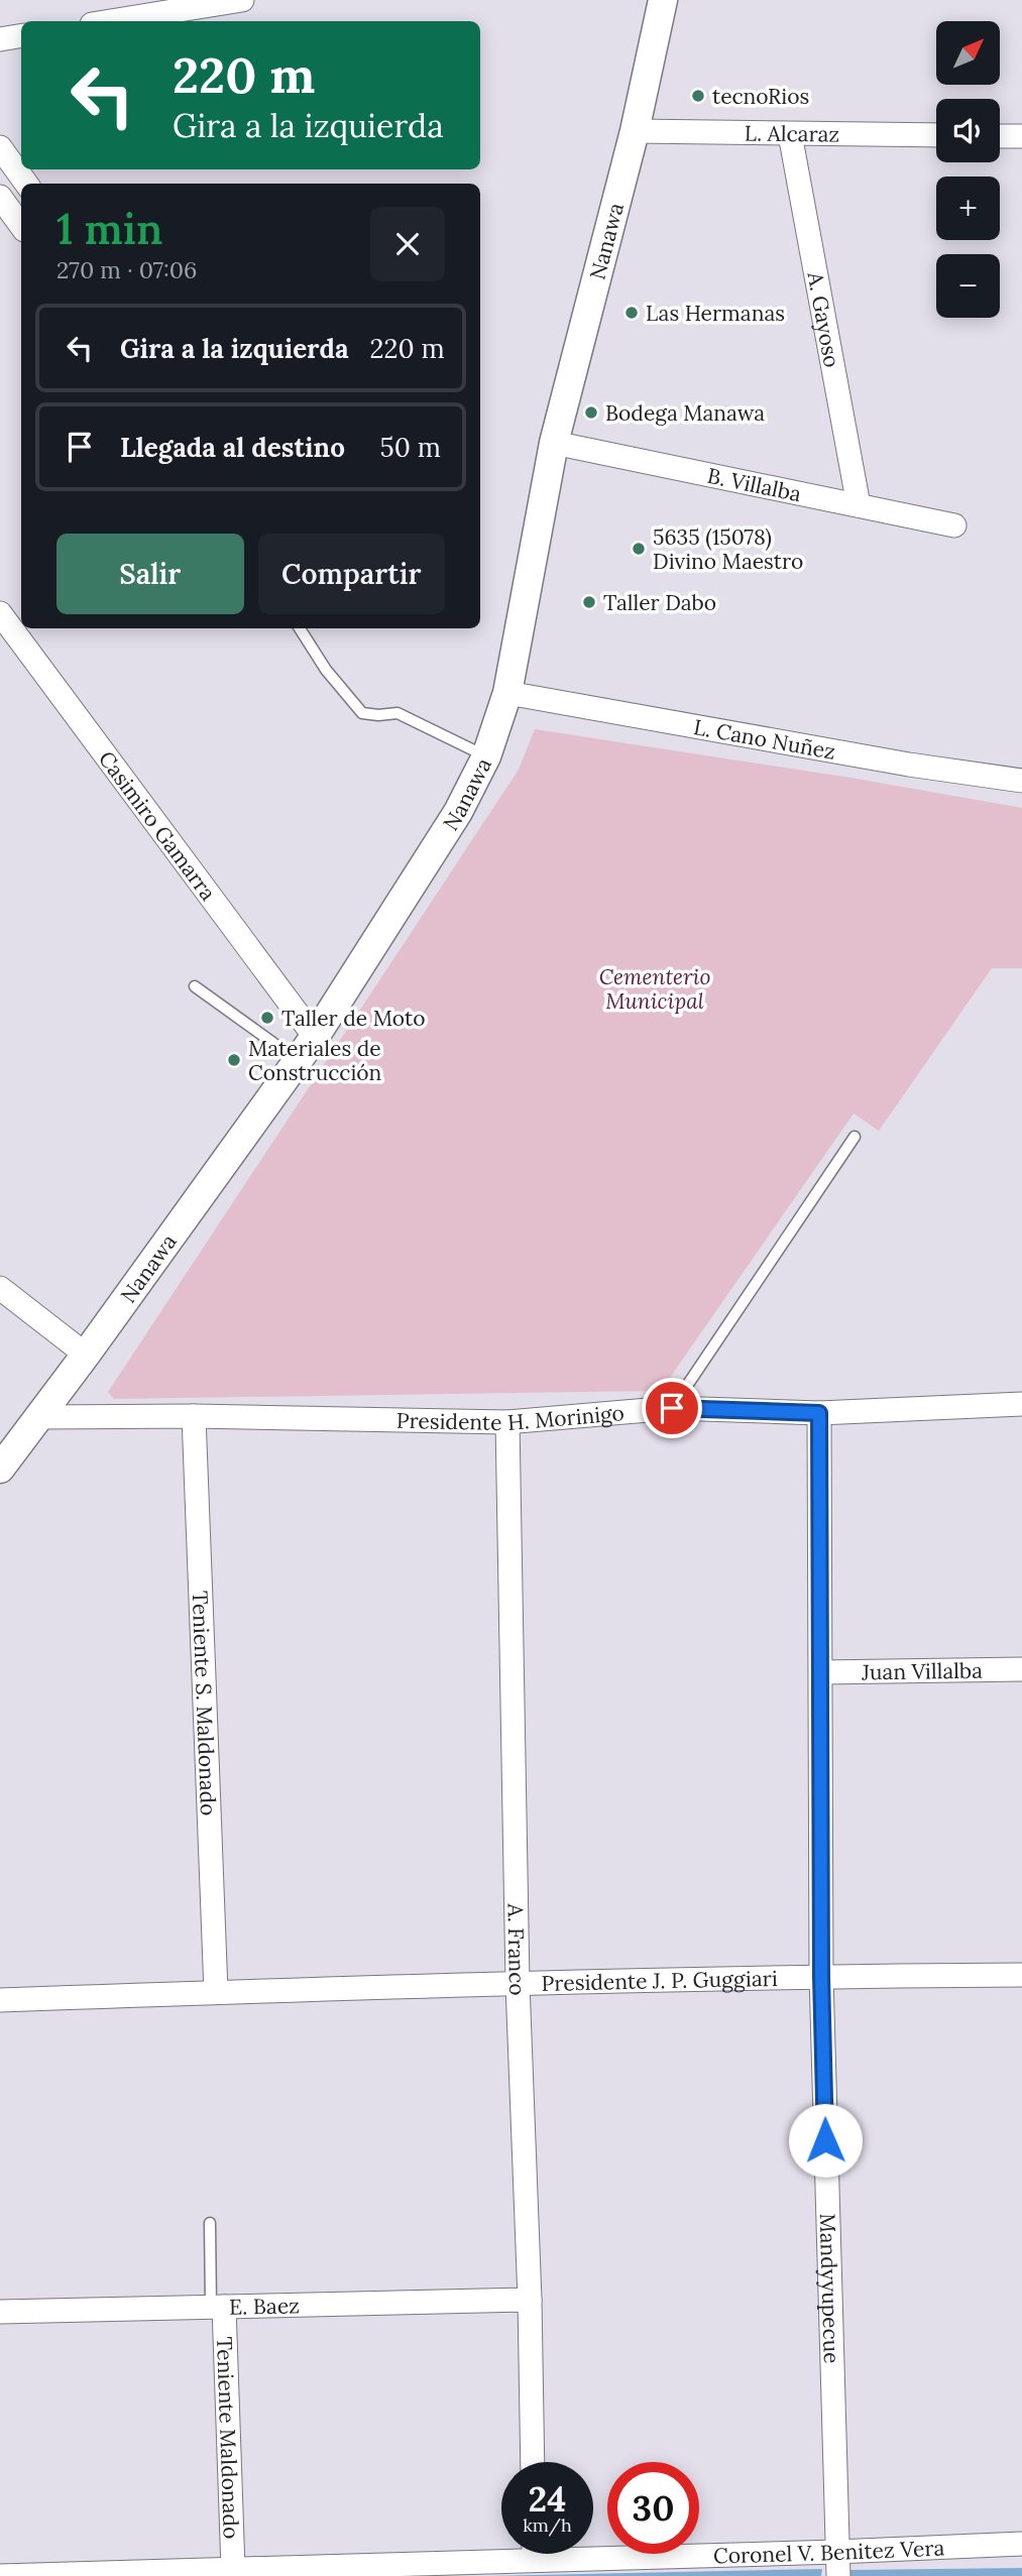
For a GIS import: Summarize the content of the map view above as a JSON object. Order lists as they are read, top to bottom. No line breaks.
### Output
{"streets":{"street":["L. Alcaraz","Nanawa","A. Gayoso","B. Villalba","L. Cano Nuñez","Casimiro Gamarra","Presidente H. Morinigo","Juan Villalba","Teniente S. Maldonado","A. Franco","Presidente J. P. Guggiari","Mandyyupecue","E. Baez","Teniente Maldonado","Coronel V. Benitez Vera"]},"crossings":[["L. Alcaraz","Nanawa"],["L. Alcaraz","A. Gayoso"],["Nanawa","B. Villalba"],["Nanawa","L. Cano Nuñez"],["Nanawa","Casimiro Gamarra"],["Nanawa","Presidente H. Morinigo"],["A. Gayoso","B. Villalba"],["Presidente H. Morinigo","Teniente S. Maldonado"],["Presidente H. Morinigo","A. Franco"],["Presidente H. Morinigo","Mandyyupecue"],["Juan Villalba","Mandyyupecue"],["Teniente S. Maldonado","Presidente J. P. Guggiari"],["A. Franco","Presidente J. P. Guggiari"],["A. Franco","E. Baez"],["Presidente J. P. Guggiari","Mandyyupecue"],["Mandyyupecue","Coronel V. Benitez Vera"],["E. Baez","Teniente Maldonado"],["Teniente Maldonado","Coronel V. Benitez Vera"]],"parks":["Cementerio Municipal"],"places":["tecnoRios","Las Hermanas","Bodega Manawa","5635 (15078) Divino Maestro","Taller Dabo","Taller de Moto","Materiales de Construcción"],"north":"top right","page":{"map_buttons":["+","−"],"turn":["220 m","Gira a la izquierda"],"heading":["1 min","270 m · 07:06"],"list":[{"name":"Gira a la izquierda","value":"220 m"},{"name":"Llegada al destino","value":"50 m"}],"buttons":["Salir","Compartir"],"speed":"24 km/h","limit":"30"}}
